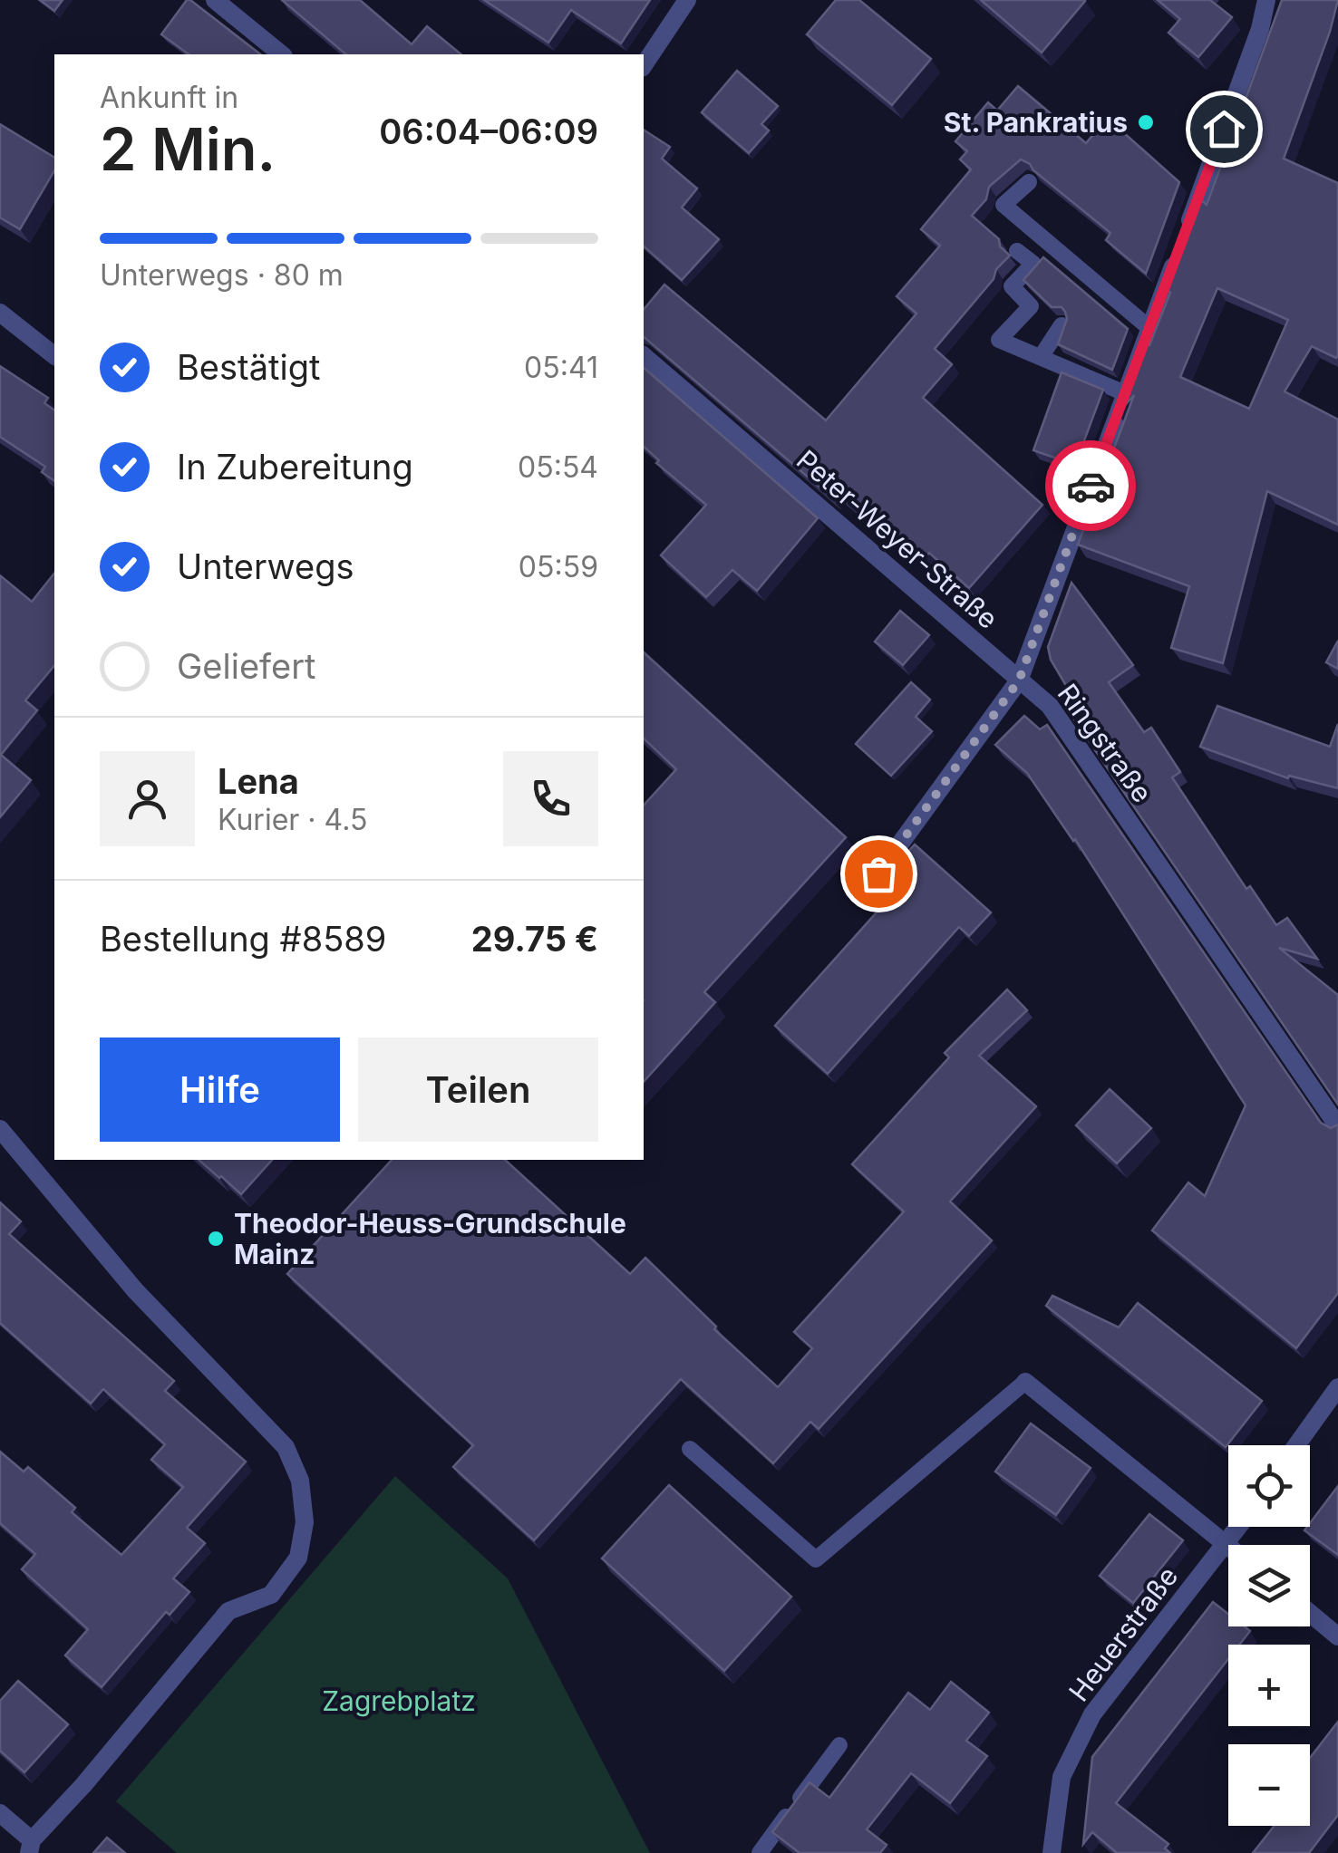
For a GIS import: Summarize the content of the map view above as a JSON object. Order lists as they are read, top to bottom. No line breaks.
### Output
{"streets":{"street":["Peter-Weyer-Straße","Ringstraße","Heuerstraße"]},"crossings":[["Peter-Weyer-Straße","Ringstraße"]],"parks":["Zagrebplatz"],"places":["St. Pankratius","Theodor-Heuss-Grundschule Mainz"],"page":{"heading":["2 Min.","Ankunft in","06:04–06:09"],"panel":["Lena","Kurier · 4.5","Bestellung #8589","29.75 €"],"bar":"Unterwegs · 80 m","list":[["Bestätigt","05:41"],["In Zubereitung","05:54"],["Unterwegs","05:59"],"Geliefert"],"buttons":["Hilfe","Teilen"],"map_buttons":["+","−"]}}
